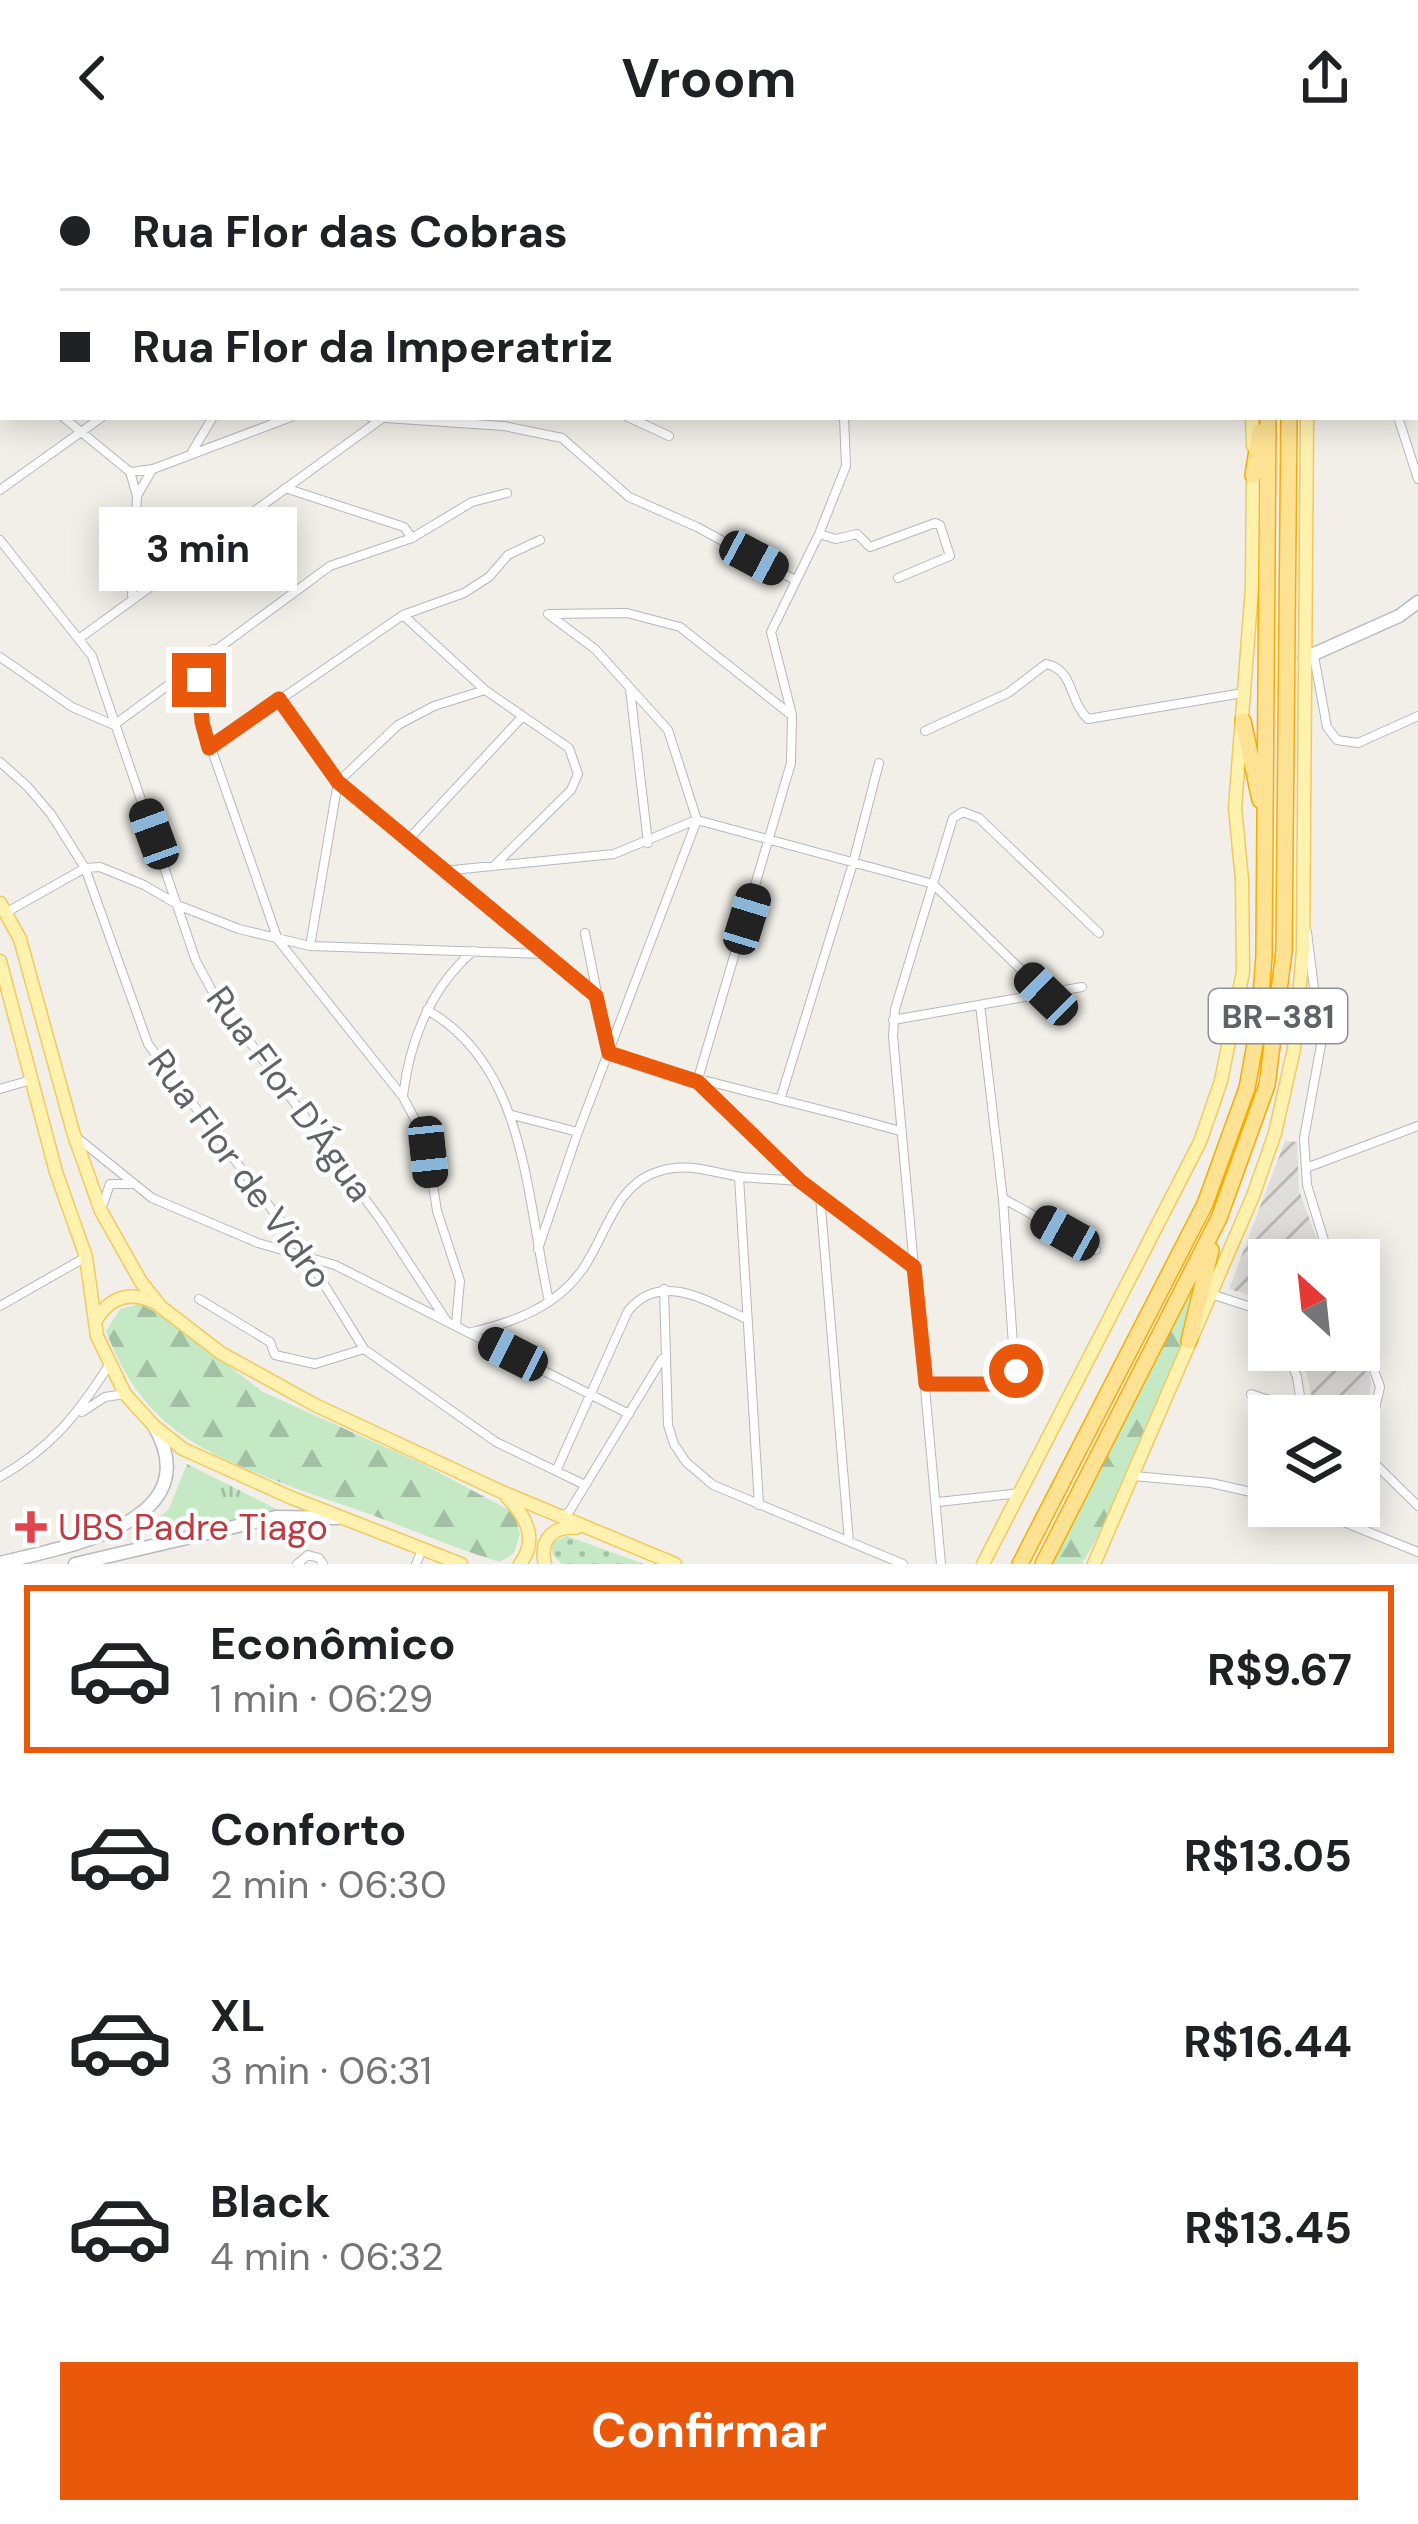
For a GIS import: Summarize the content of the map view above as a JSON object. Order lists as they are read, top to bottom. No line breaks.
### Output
{"streets":{"highway":["BR-381"],"street":["Rua Flor D'Água","Rua Flor de Vidro"]},"places":{"health":["UBS Padre Tiago"]},"north":"top left","page":{"header":"Vroom","banner":["Rua Flor das Cobras","Rua Flor da Imperatriz"],"bubble":"3 min","list":[{"name":"Econômico","note":"1 min · 06:29","value":"R$9.67"},{"name":"Conforto","note":"2 min · 06:30","value":"R$13.05"},{"name":"XL","note":"3 min · 06:31","value":"R$16.44"},{"name":"Black","note":"4 min · 06:32","value":"R$13.45"}],"buttons":"Confirmar"}}
